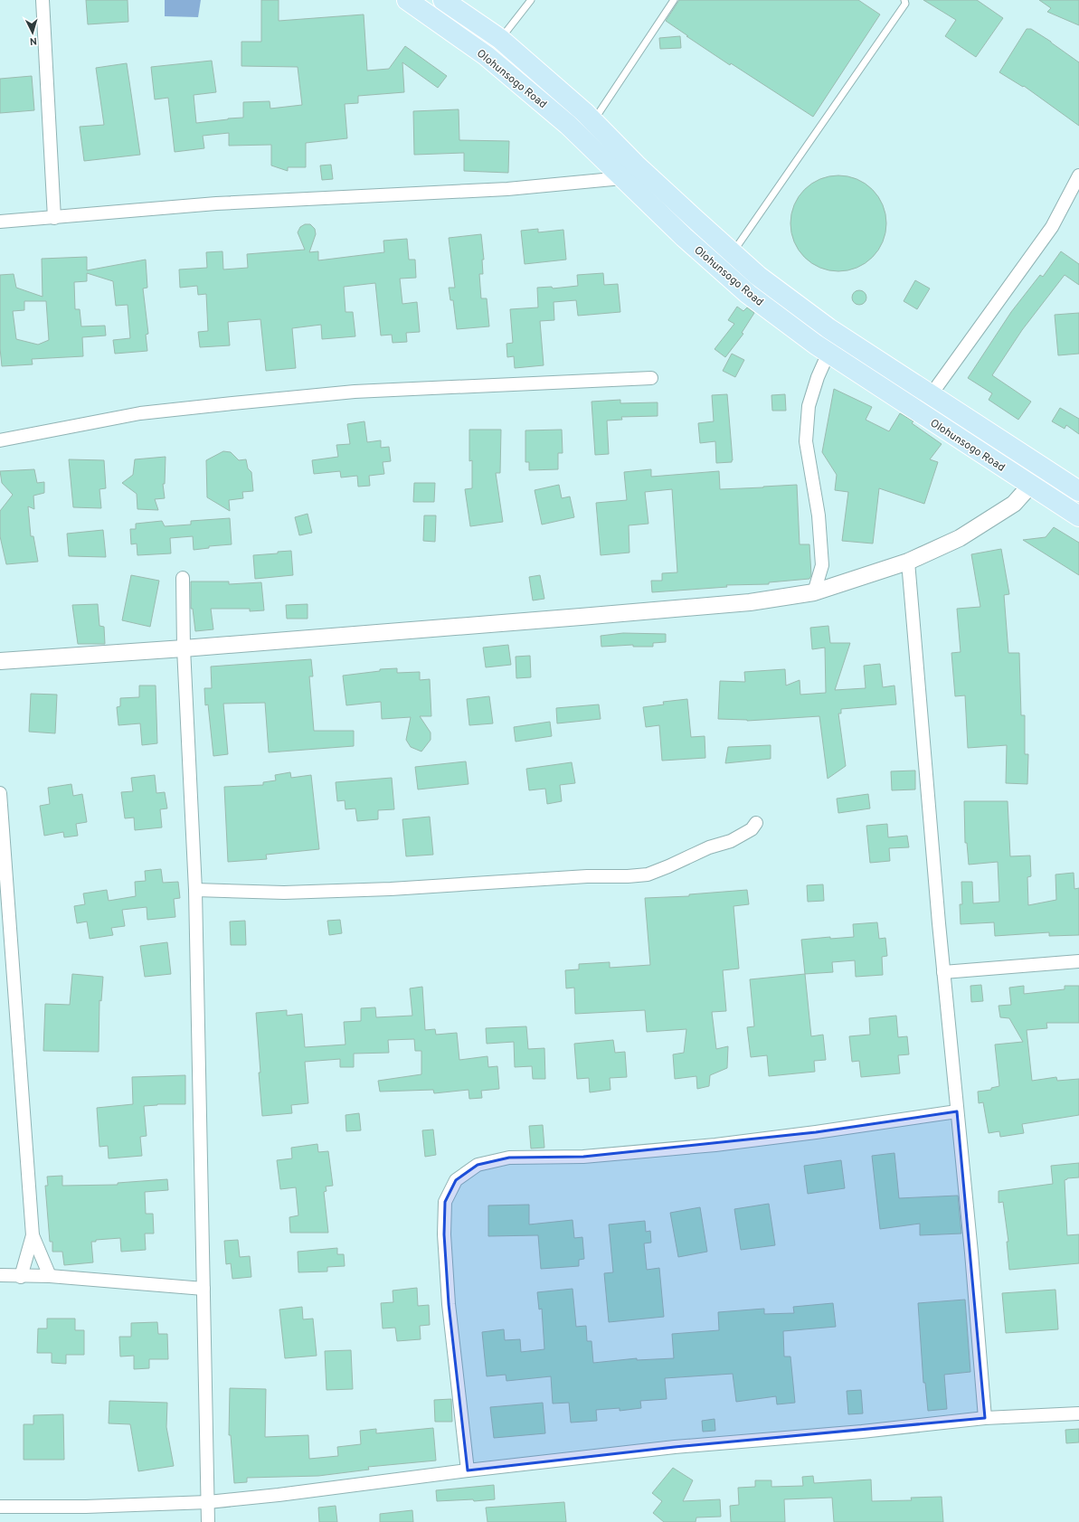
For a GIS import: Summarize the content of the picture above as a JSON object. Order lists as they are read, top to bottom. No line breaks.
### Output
{"streets":{"main road":["Olohunsogo Road"]},"north":"bottom"}
